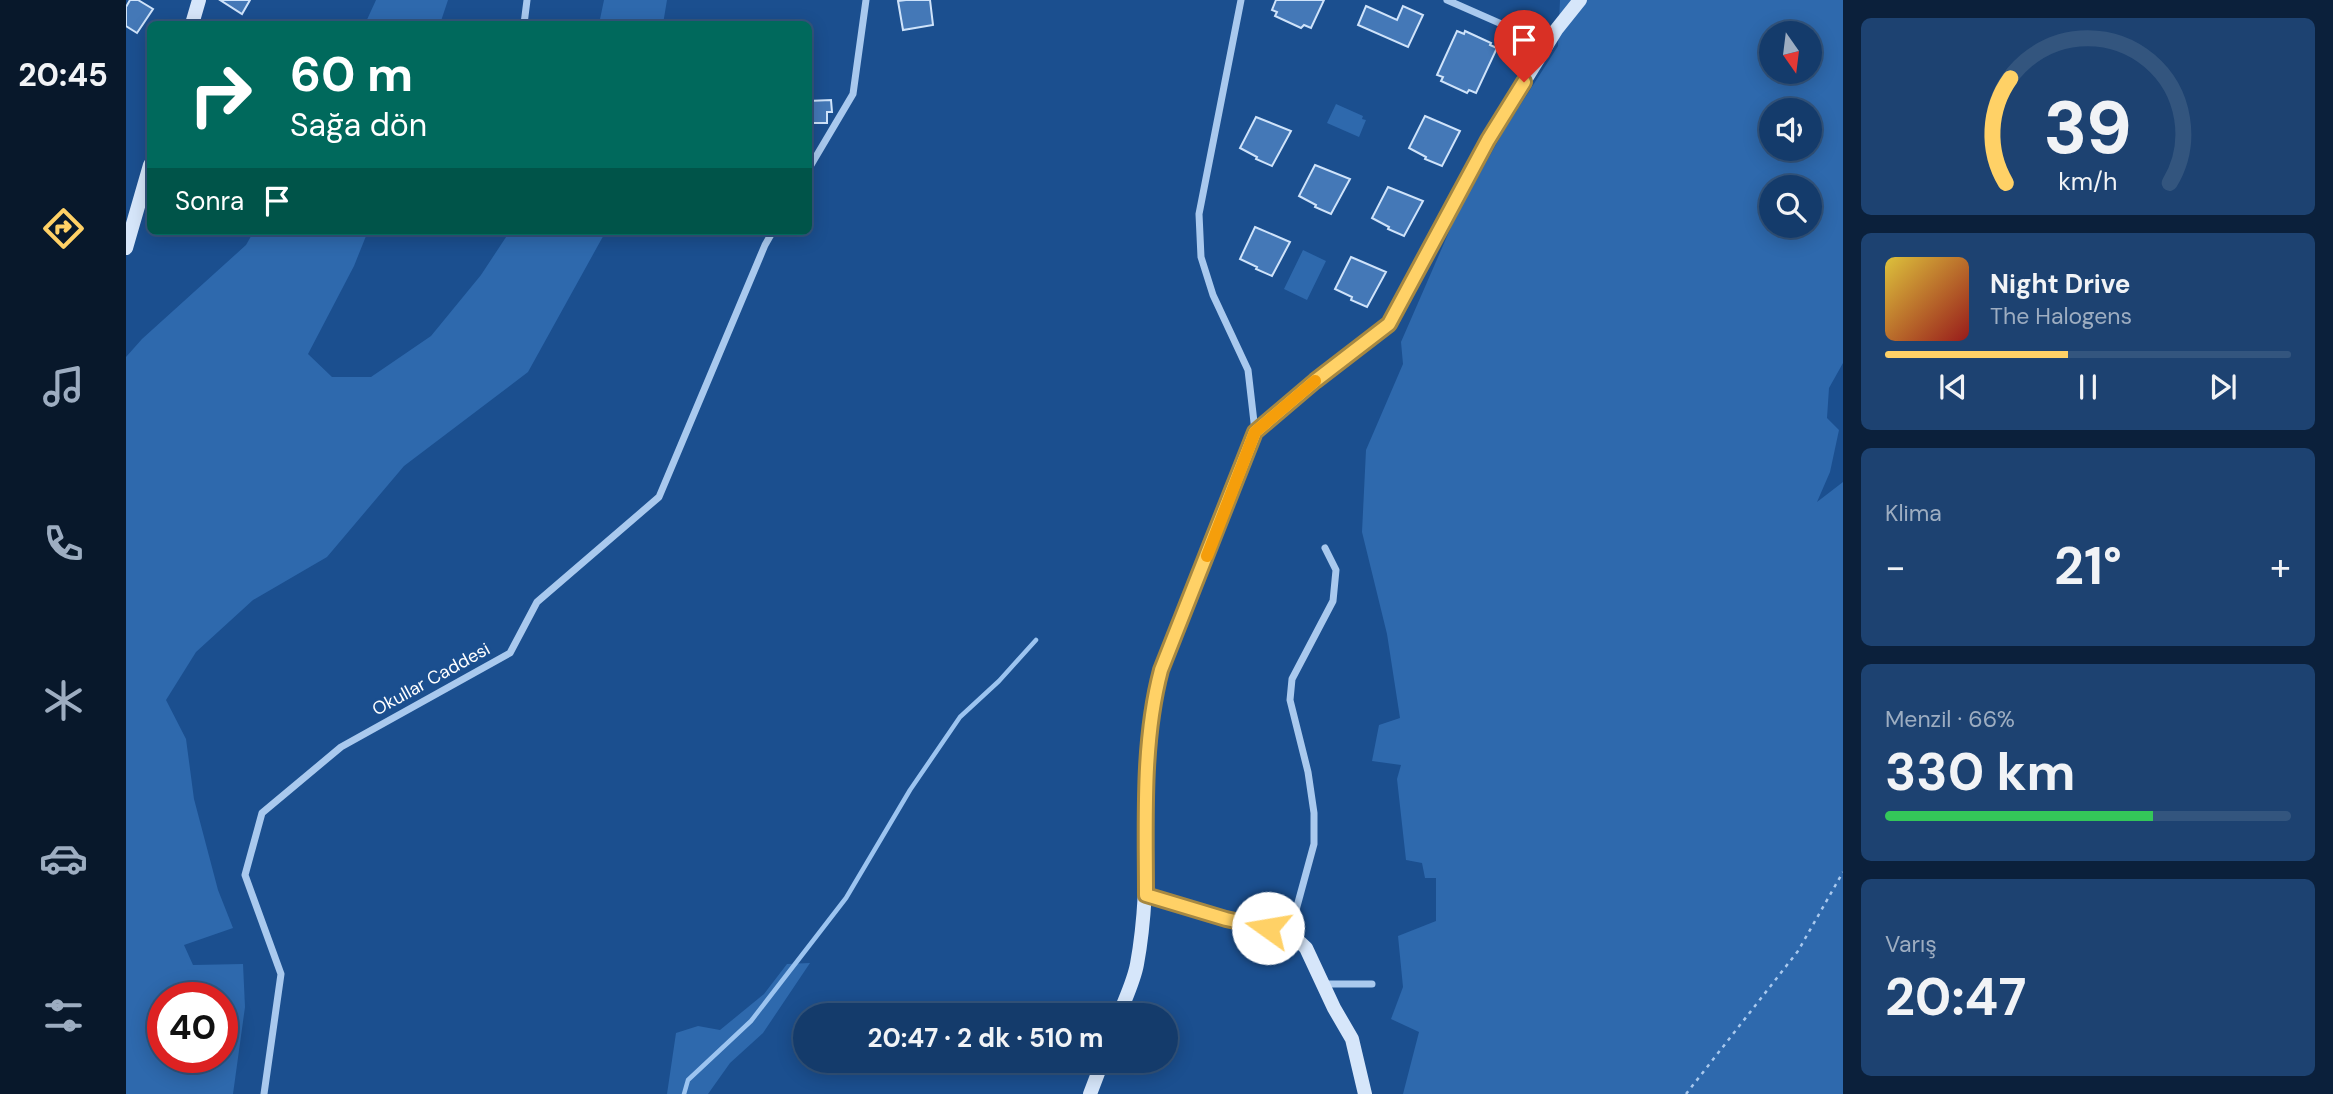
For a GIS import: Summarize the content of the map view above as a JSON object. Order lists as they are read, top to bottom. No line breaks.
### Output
{"streets":{"street":["Okullar Caddesi"]},"north":"bottom","page":{"tabs":"20:45","turn":["60 m","Sağa dön"],"then":"Sonra","song":["Night Drive","The Halogens"],"tile":["Klima",["Menzil · 66%","330 km"],["Varış","20:47"]],"heat":["−","21°","+"],"limit":"40","trip":"20:47 · 2 dk · 510 m","gauge":["39","km/h"]}}
